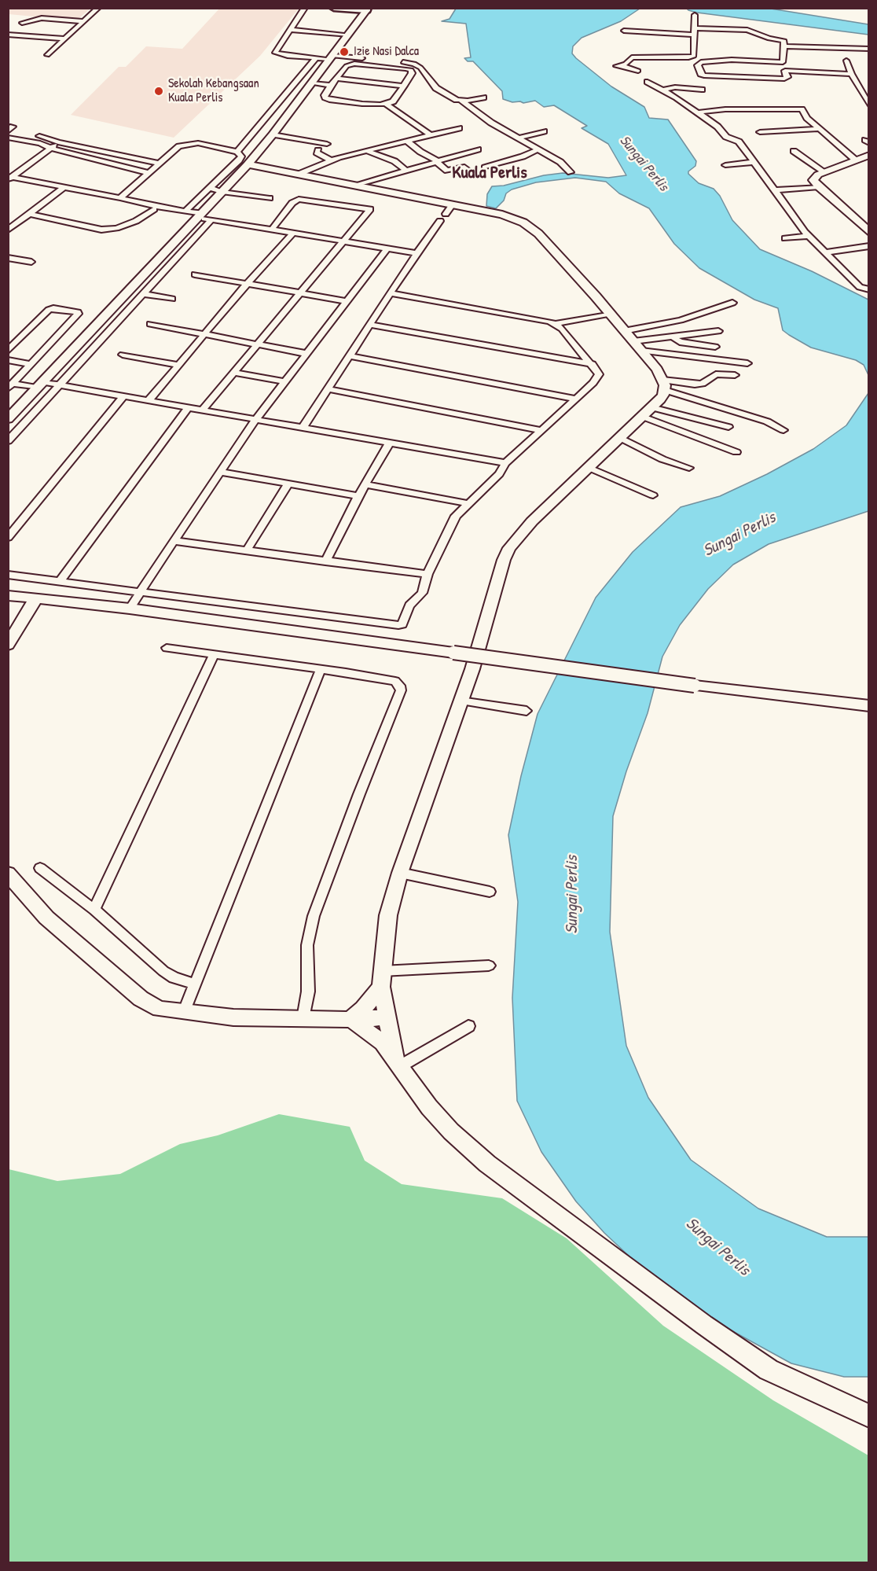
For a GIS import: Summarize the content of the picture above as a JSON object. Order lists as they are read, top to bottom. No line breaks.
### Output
{"districts":["Kuala Perlis"],"water":["Sungai Perlis"],"places":["Izie Nasi Dalca","Sekolah Kebangsaan Kuala Perlis"]}
